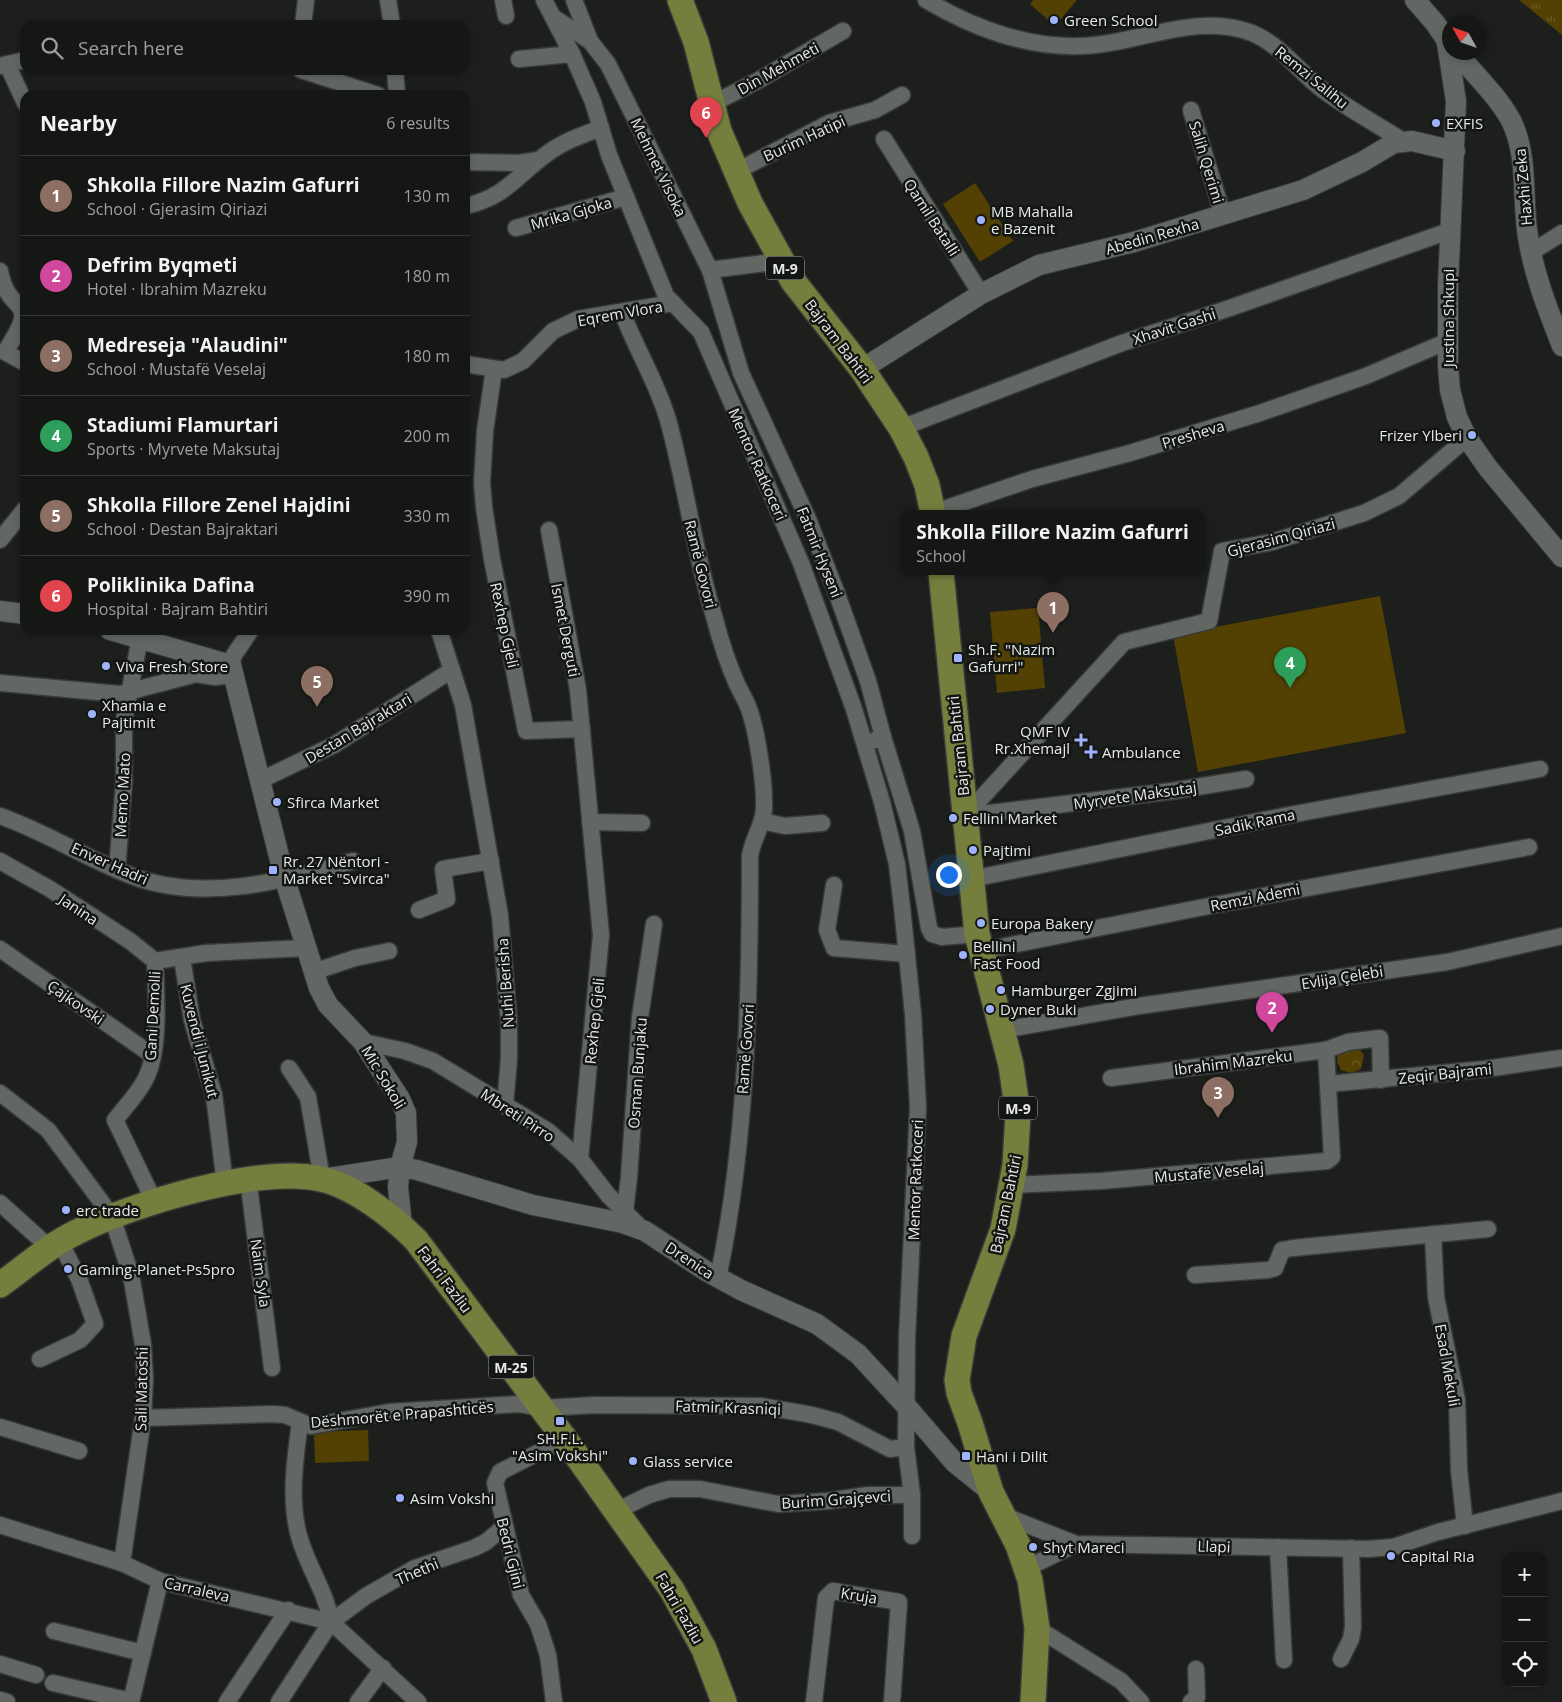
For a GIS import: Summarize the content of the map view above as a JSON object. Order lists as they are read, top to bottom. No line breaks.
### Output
{"streets":{"main road":["M-9","Bajram Bahtiri","Fahri Fazliu","M-25"],"street":["Din Mehmeti","Remzi Salihu","Burim Hatipi","Salih Qerimi","Mehmet Visoka","Haxhi Zeka","Mrika Gjoka","Qamil Batalli","Abedin Rexha","Eqrem Vlora","Justina Shkupi","Xhavit Gashi","Presheva","Mentor Ratkoceri","Gjerasim Qiriazi","Fatmir Hyseni","Ramë Govori","Rexhep Gjeli","Ismet Derguti","Destan Bajraktari","Memo Mato","Myrvete Maksutaj","Sadik Rama","Enver Hadri","Remzi Ademi","Janina","Evlija Çelebi","Nuhi Berisha","Çajkovski","Gani Demolli","Kuvendi i Junikut","Ibrahim Mazreku","Osman Bunjaku","Zeqir Bajrami","Mic Sokoli","Mbreti Pirro","Mustafë Veselaj","Drenica","Naim Syla","Esad Mekuli","Sali Matoshi","Fatmir Krasniqi","Dëshmorët e Prapashticës","Burim Grajçevci","Llapi","Bedri Gjini","Thethi","Carraleva","Kruja"]},"crossings":[["Din Mehmeti","Bajram Bahtiri"],["Remzi Salihu","Abedin Rexha"],["Burim Hatipi","Bajram Bahtiri"],["Salih Qerimi","Abedin Rexha"],["Mehmet Visoka","Mentor Ratkoceri"],["Mehmet Visoka","Fatmir Hyseni"],["Mrika Gjoka","Mentor Ratkoceri"],["Qamil Batalli","Abedin Rexha"],["Abedin Rexha","Bajram Bahtiri"],["Eqrem Vlora","Mentor Ratkoceri"],["Eqrem Vlora","Ramë Govori"],["Eqrem Vlora","Rexhep Gjeli"],["Justina Shkupi","Xhavit Gashi"],["Justina Shkupi","Presheva"],["Justina Shkupi","Gjerasim Qiriazi"],["Xhavit Gashi","Bajram Bahtiri"],["Bajram Bahtiri","Gjerasim Qiriazi"],["Bajram Bahtiri","Fatmir Hyseni"],["Bajram Bahtiri","Myrvete Maksutaj"],["Bajram Bahtiri","Sadik Rama"],["Bajram Bahtiri","Remzi Ademi"],["Bajram Bahtiri","Evlija Çelebi"],["Bajram Bahtiri","Mustafë Veselaj"],["Bajram Bahtiri","Drenica"],["Bajram Bahtiri","Llapi"],["Mentor Ratkoceri","Drenica"],["Mentor Ratkoceri","Burim Grajçevci"],["Gjerasim Qiriazi","Myrvete Maksutaj"],["Fatmir Hyseni","Remzi Ademi"],["Ramë Govori","Drenica"],["Rexhep Gjeli","Ismet Derguti"],["Rexhep Gjeli","Mbreti Pirro"],["Destan Bajraktari","Nuhi Berisha"],["Destan Bajraktari","Mic Sokoli"],["Memo Mato","Enver Hadri"],["Enver Hadri","Mic Sokoli"],["Janina","Gani Demolli"],["Nuhi Berisha","Mbreti Pirro"],["Çajkovski","Gani Demolli"],["Gani Demolli","Kuvendi i Junikut"],["Gani Demolli","Mic Sokoli"],["Gani Demolli","Fahri Fazliu"],["Kuvendi i Junikut","Naim Syla"],["Kuvendi i Junikut","Fahri Fazliu"],["Ibrahim Mazreku","Zeqir Bajrami"],["Osman Bunjaku","Mbreti Pirro"],["Osman Bunjaku","Drenica"],["Zeqir Bajrami","Mustafë Veselaj"],["Mic Sokoli","Mbreti Pirro"],["Mic Sokoli","Drenica"],["Mic Sokoli","Fahri Fazliu"],["Mbreti Pirro","Drenica"],["Drenica","Fahri Fazliu"],["Drenica","Burim Grajçevci"],["Naim Syla","Fahri Fazliu"],["Fahri Fazliu","Sali Matoshi"],["Fahri Fazliu","Fatmir Krasniqi"],["Fahri Fazliu","Dëshmorët e Prapashticës"],["Fahri Fazliu","Burim Grajçevci"],["Fahri Fazliu","Bedri Gjini"],["Esad Mekuli","Llapi"],["Sali Matoshi","Dëshmorët e Prapashticës"],["Sali Matoshi","Carraleva"],["Fatmir Krasniqi","Dëshmorët e Prapashticës"],["Fatmir Krasniqi","Burim Grajçevci"],["Bedri Gjini","Thethi"],["Thethi","Carraleva"]],"places":{"other":["Green School","EXFIS","MB Mahalla e Bazenit","Frizer Ylberi","Viva Fresh Store","Xhamia e Pajtimit","Sfirca Market","Fellini Market","Pajtimi","Europa Bakery","Bellini Fast Food","Hamburger Zgjimi","Dyner Buki","erc trade","Gaming-Planet-Ps5pro","Glass service","Asim Vokshi","Shyt Mareci","Capital Ria"],"transit":["Sh.F. \"Nazim Gafurri\"","Rr. 27 Nëntori - Market \"Svirca\"","SH.F.L. \"Asim Vokshi\"","Hani i Dilit"],"health":["QMF IV Rr.Xhemajl","Ambulance"]},"north":"top left","page":{"search":"Search here","heading":["Nearby","6 results"],"pins":["6","1","4","5","2","3"],"list":[{"mark":"1","name":"Shkolla Fillore Nazim Gafurri","note":"School · Gjerasim Qiriazi","value":"130 m"},{"mark":"2","name":"Defrim Byqmeti","note":"Hotel · Ibrahim Mazreku","value":"180 m"},{"mark":"3","name":"Medreseja \"Alaudini\"","note":"School · Mustafë Veselaj","value":"180 m"},{"mark":"4","name":"Stadiumi Flamurtari","note":"Sports · Myrvete Maksutaj","value":"200 m"},{"mark":"5","name":"Shkolla Fillore Zenel Hajdini","note":"School · Destan Bajraktari","value":"330 m"},{"mark":"6","name":"Poliklinika Dafina","note":"Hospital · Bajram Bahtiri","value":"390 m"}],"popup":["Shkolla Fillore Nazim Gafurri","School"],"map_buttons":["+","−"]}}
